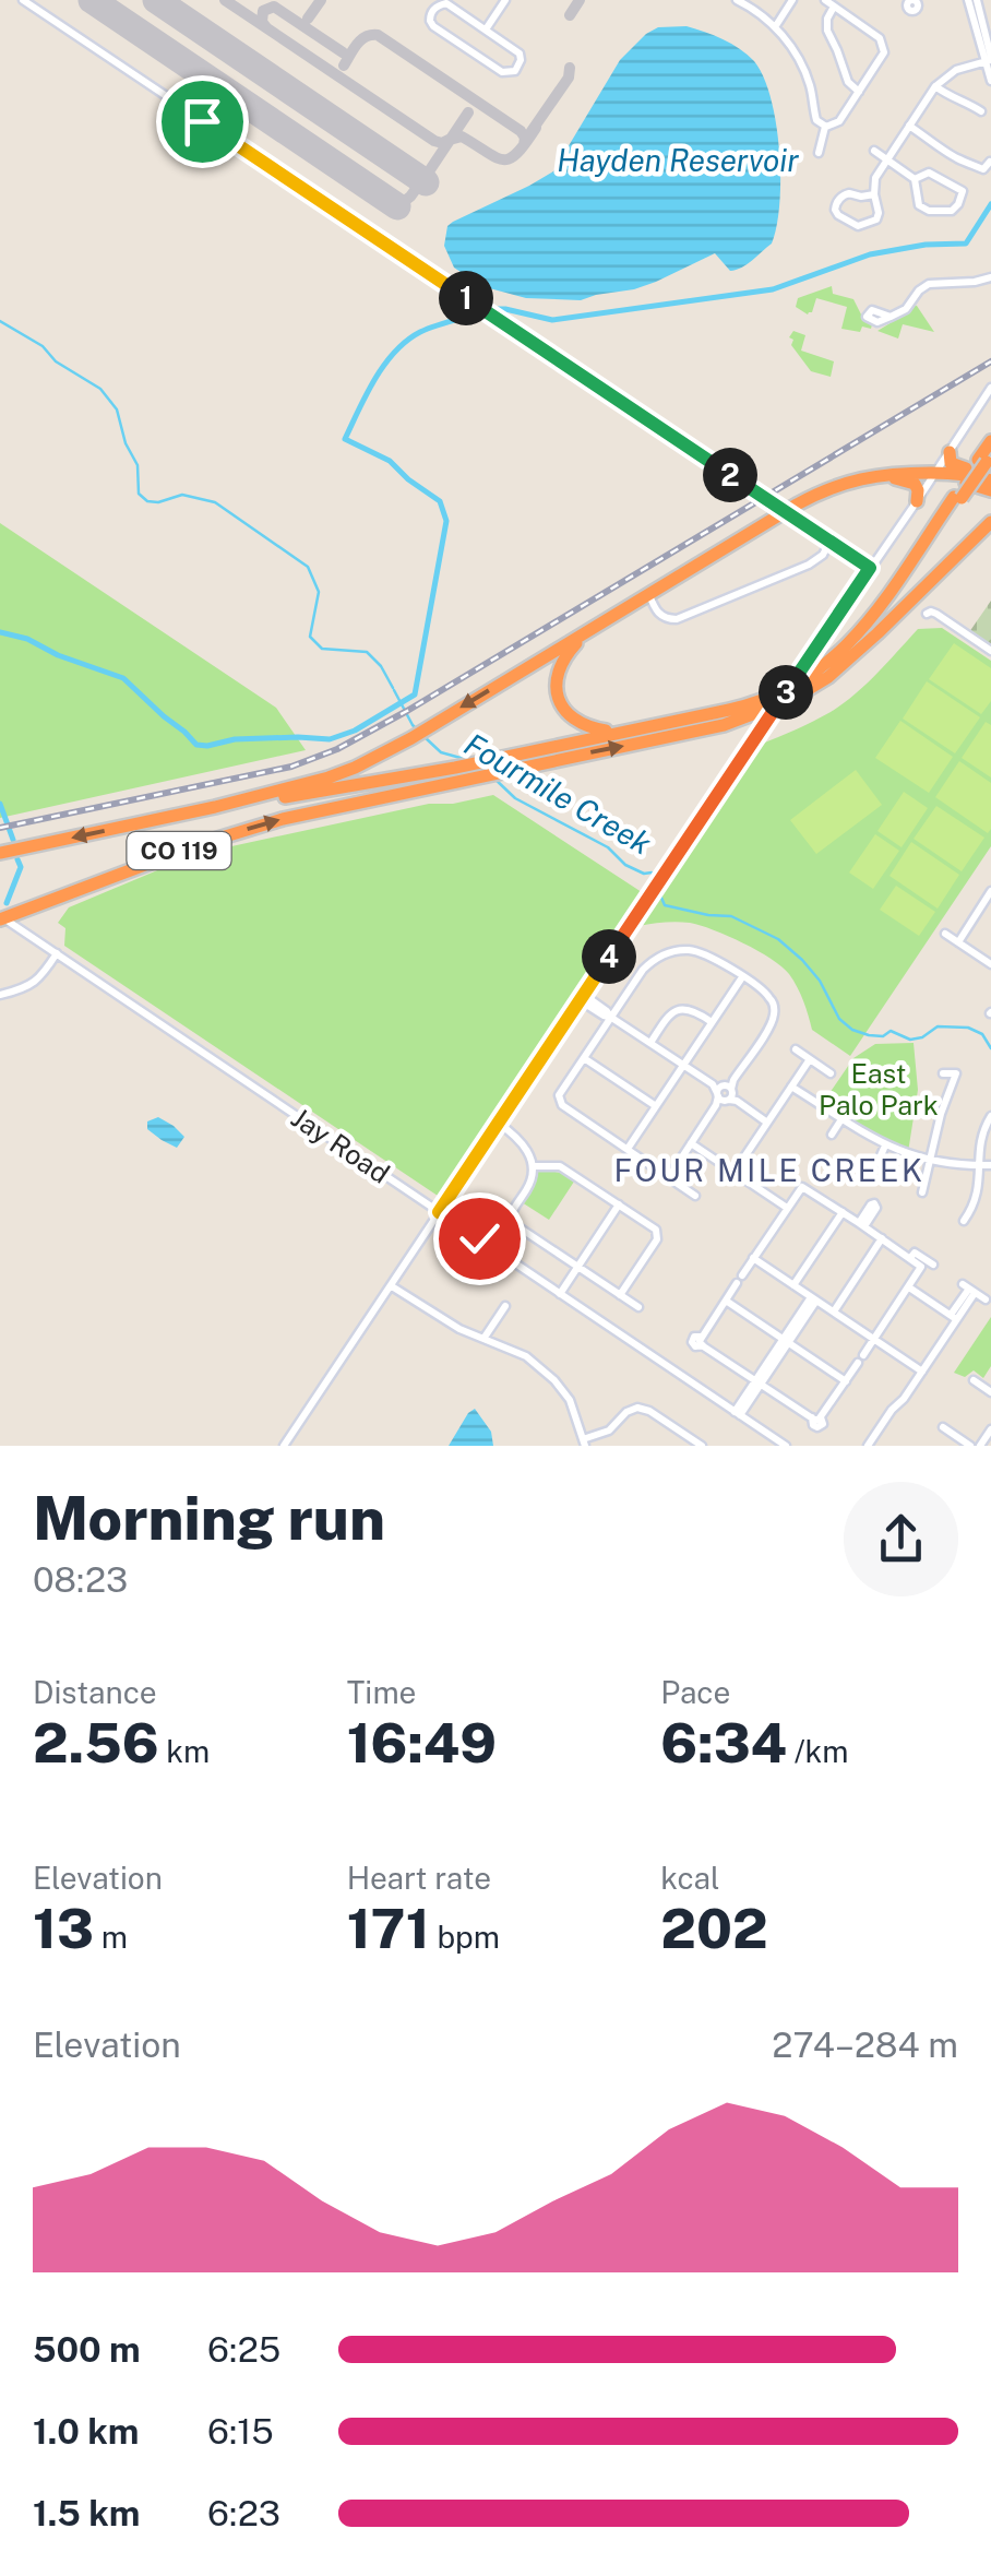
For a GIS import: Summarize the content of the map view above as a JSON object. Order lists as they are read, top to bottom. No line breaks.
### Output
{"streets":{"highway":["CO 119"],"street":["Jay Road"]},"crossings":[["CO 119","Jay Road"]],"districts":["FOUR MILE CREEK"],"water":["Hayden Reservoir","Fourmile Creek"],"parks":["East Palo Park"],"page":{"pins":["1","2","3","4"],"heading":["Morning run","08:23"],"stats":[["Distance","2.56 km"],["Time","16:49"],["Pace","6:34 /km"],["Elevation","13 m"],["Heart rate","171 bpm"],["kcal","202"]],"chart":["Elevation","274–284 m"],"list":[{"name":"500 m","note":"6:25"},{"name":"1.0 km","note":"6:15"},{"name":"1.5 km","note":"6:23"}]}}
